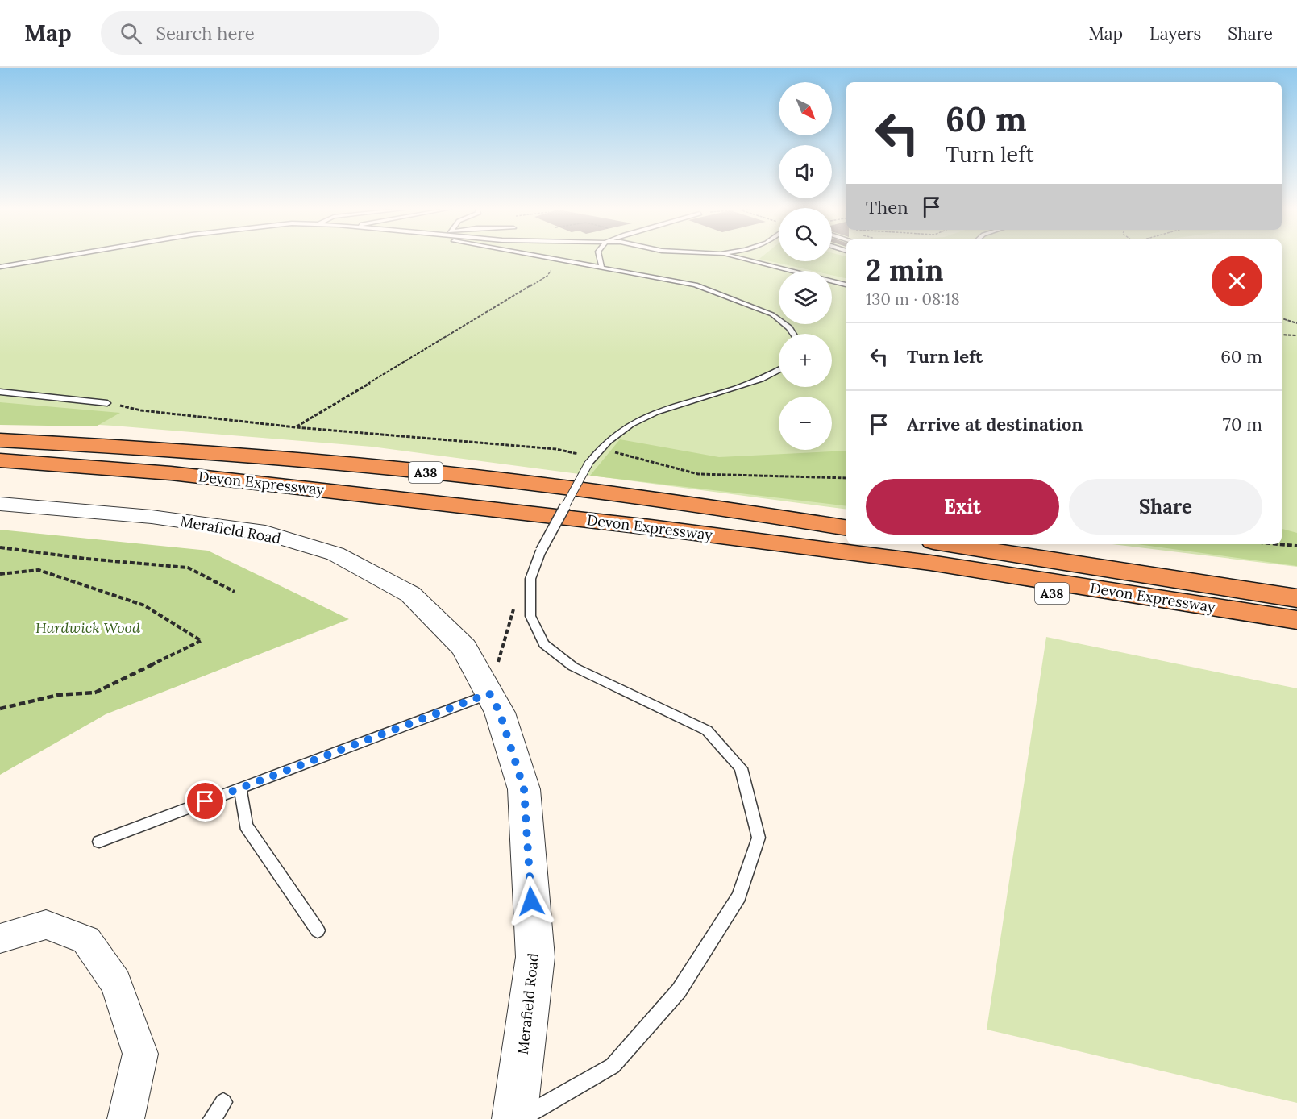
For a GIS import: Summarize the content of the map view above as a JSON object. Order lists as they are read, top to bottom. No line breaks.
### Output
{"streets":{"highway":["A38","Devon Expressway"],"street":["Merafield Road"]},"crossings":[["A38","Devon Expressway"]],"parks":["Hardwick Wood"],"north":"bottom right","page":{"header":"Map","search":"Search here","nav":["Map","Layers","Share"],"map_buttons":["+","−"],"turn":["60 m","Turn left"],"then":"Then","heading":["2 min","130 m · 08:18"],"list":[{"name":"Turn left","value":"60 m"},{"name":"Arrive at destination","value":"70 m"}],"buttons":["Exit","Share"]}}
